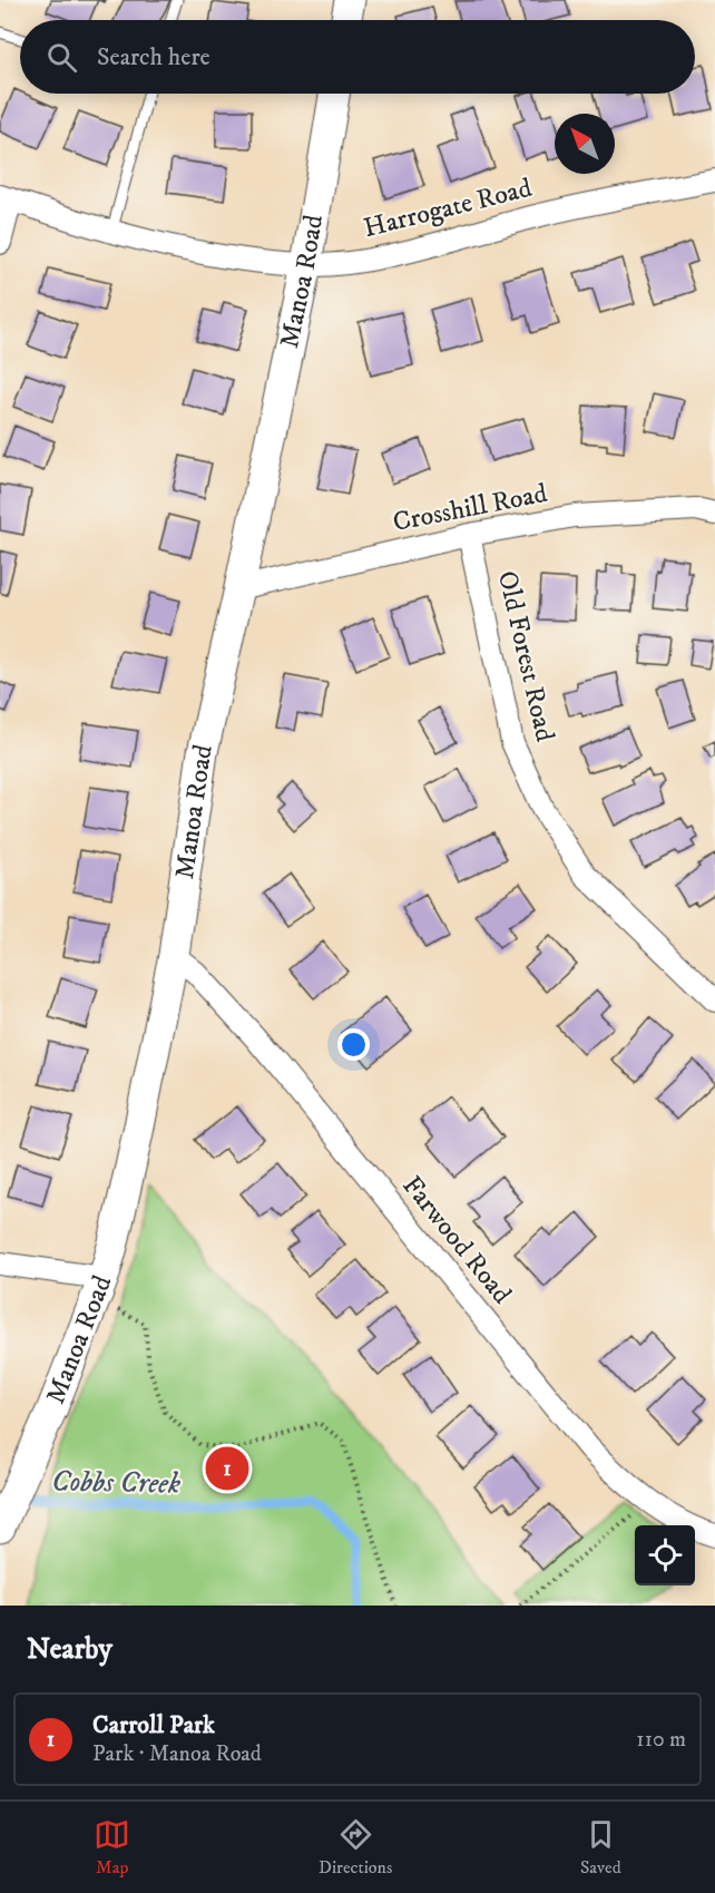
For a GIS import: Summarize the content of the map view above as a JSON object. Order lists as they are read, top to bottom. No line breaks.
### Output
{"streets":{"main road":["Manoa Road"],"street":["Harrogate Road","Crosshill Road","Old Forest Road","Farwood Road"]},"crossings":[["Harrogate Road","Manoa Road"],["Manoa Road","Crosshill Road"],["Manoa Road","Farwood Road"],["Crosshill Road","Old Forest Road"]],"water":["Cobbs Creek"],"north":"top left","page":{"search":"Search here","pins":"1","heading":"Nearby","list":[{"mark":"1","name":"Carroll Park","note":"Park · Manoa Road","value":"110 m"}],"nav":["Map","Directions","Saved"]}}
